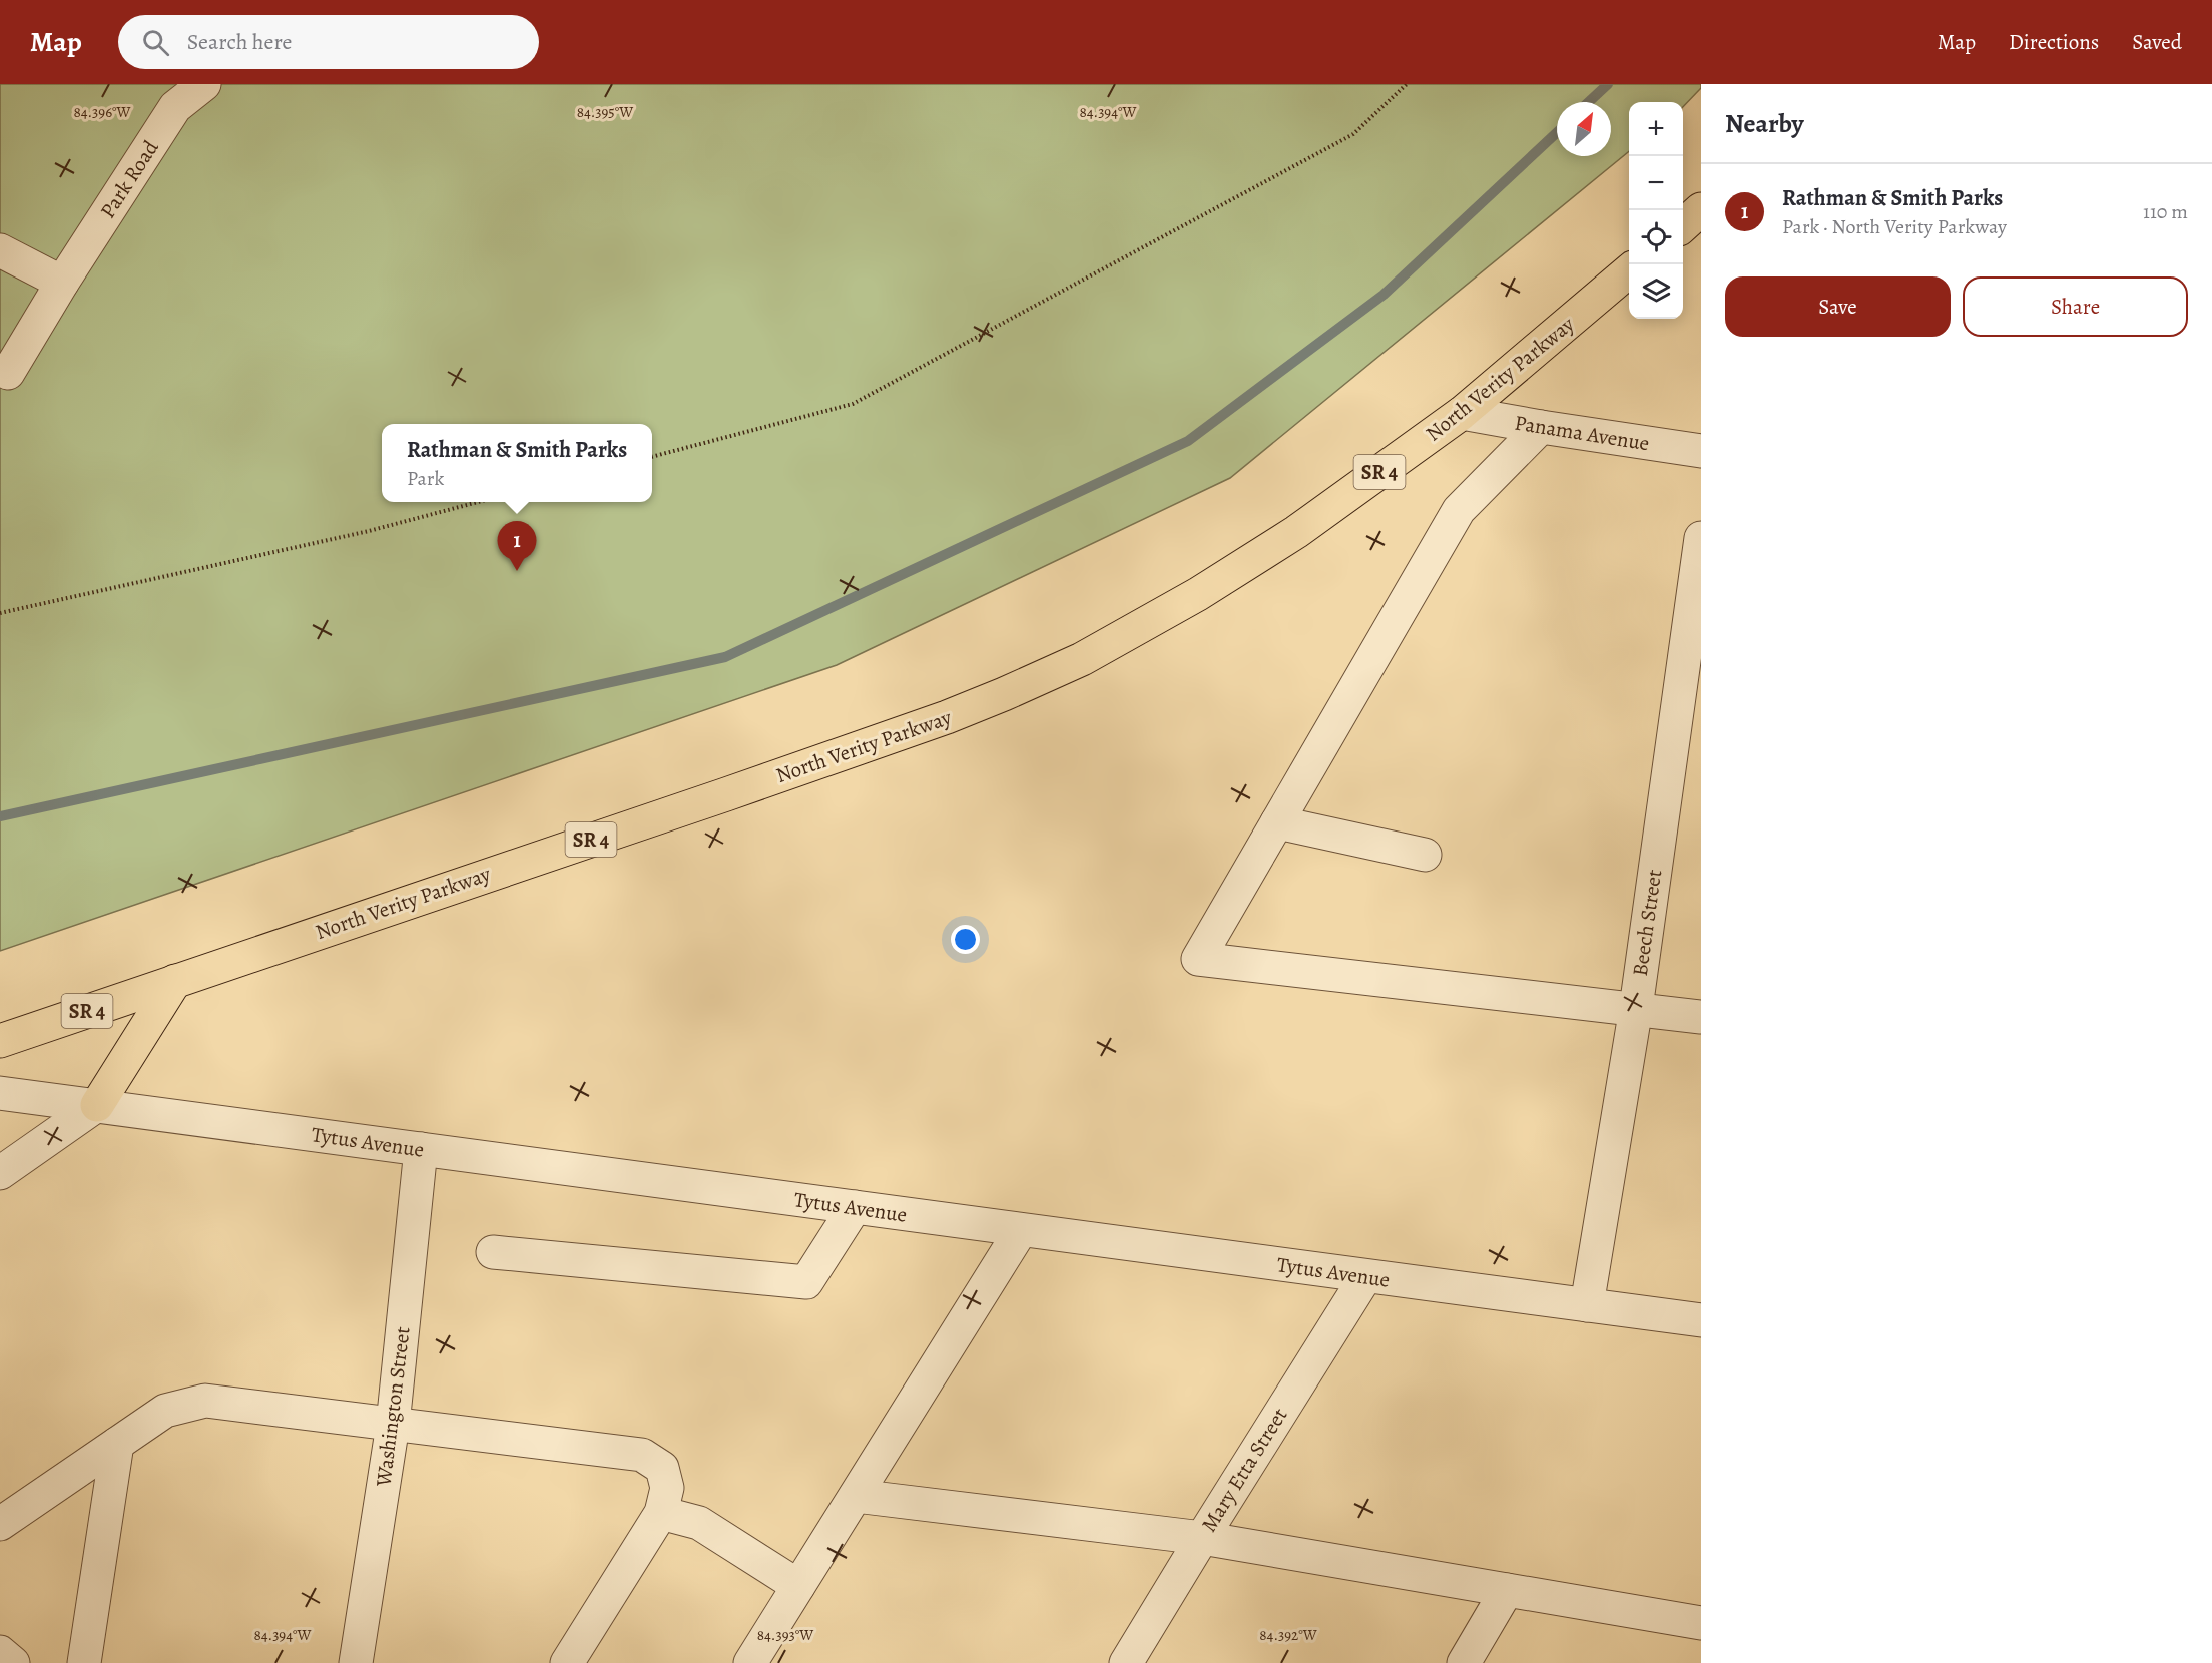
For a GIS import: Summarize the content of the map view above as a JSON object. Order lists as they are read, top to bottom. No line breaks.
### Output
{"streets":{"main road":["North Verity Parkway","SR 4"],"street":["Park Road","Panama Avenue","Beech Street","Tytus Avenue","Washington Street","Mary Etta Street"]},"crossings":[["North Verity Parkway","Panama Avenue"],["Beech Street","Tytus Avenue"],["Tytus Avenue","Washington Street"],["Tytus Avenue","Mary Etta Street"]],"north":"top right","page":{"header":"Map","search":"Search here","nav":["Map","Directions","Saved"],"heading":"Nearby","map_buttons":["+","−"],"list":[{"mark":"1","name":"Rathman & Smith Parks","note":"Park · North Verity Parkway","value":"110 m"}],"buttons":["Save","Share"],"popup":["Rathman & Smith Parks","Park"],"pins":"1"},"coordinates":["84.396°W","84.395°W","84.394°W","84.393°W","84.392°W"]}
